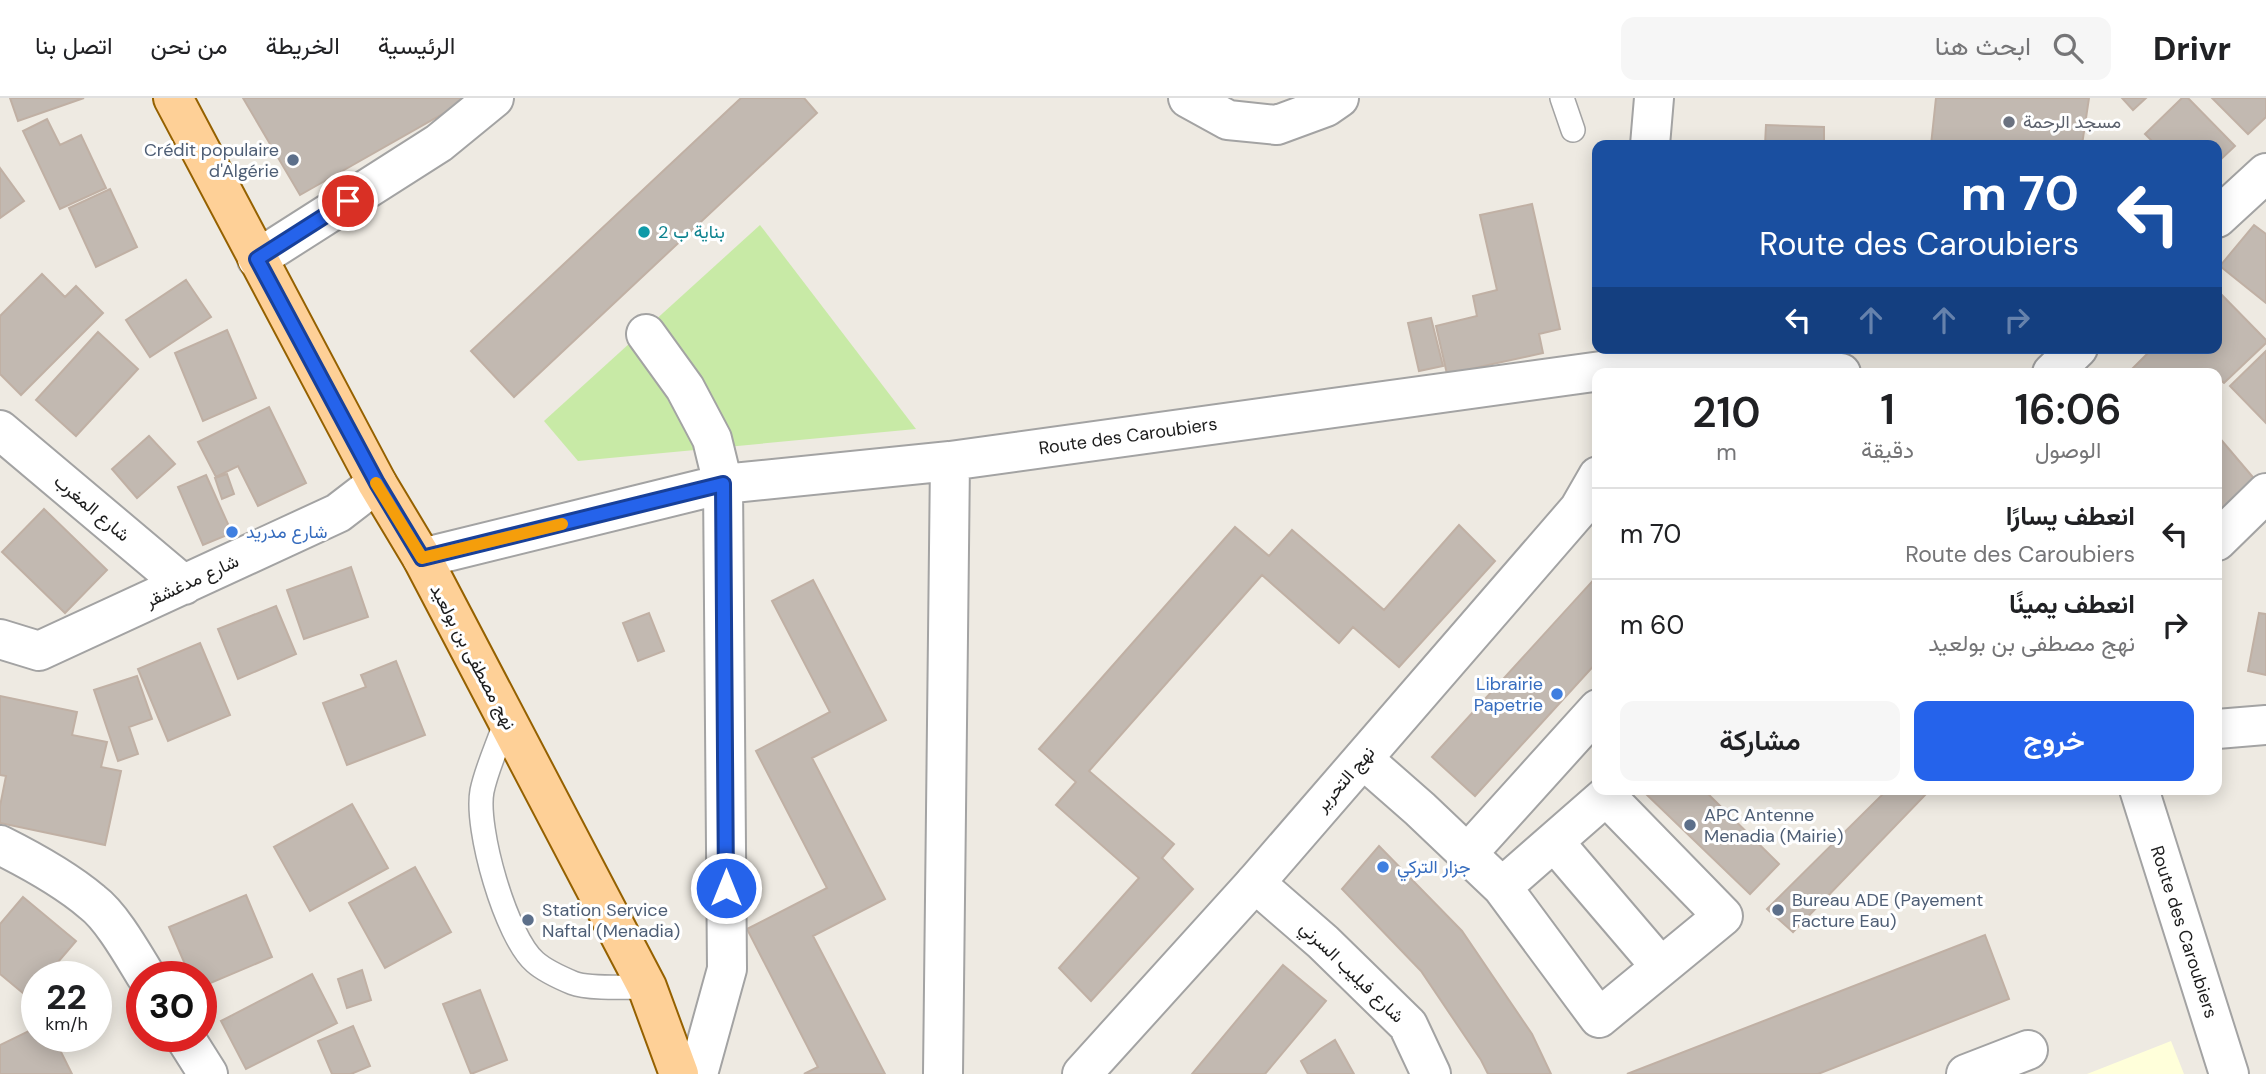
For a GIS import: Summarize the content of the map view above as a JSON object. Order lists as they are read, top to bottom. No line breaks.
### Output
{"streets":{"main road":["نهج مصطفى بن بولعيد"],"street":["Route des Caroubiers","شارع المغرب","شارع مدغشقر","نهج التحرير","شارع فيليب السرني"]},"crossings":[["Route des Caroubiers","نهج مصطفى بن بولعيد"],["شارع المغرب","شارع مدغشقر"],["شارع مدغشقر","نهج مصطفى بن بولعيد"],["نهج التحرير","شارع فيليب السرني"]],"places":["مسجد الرحمة","Crédit populaire d'Algérie","بناية ب 2","شارع مدريد","Librairie Papetrie","APC Antenne Menadia (Mairie)","جزار التركي","Bureau ADE (Payement Facture Eau)","Station Service Naftal (Menadia)"],"page":{"header":"Drivr","search":"ابحث هنا","nav":["الرئيسية","الخريطة","من نحن","اتصل بنا"],"turn":["70 m","Route des Caroubiers"],"eta":["16:06","الوصول","1","دقيقة","210","m"],"list":[{"name":"انعطف يسارًا","note":"Route des Caroubiers","value":"70 m"},{"name":"انعطف يمينًا","note":"نهج مصطفى بن بولعيد","value":"60 m"}],"buttons":["خروج","مشاركة"],"speed":"22 km/h","limit":"30"}}
